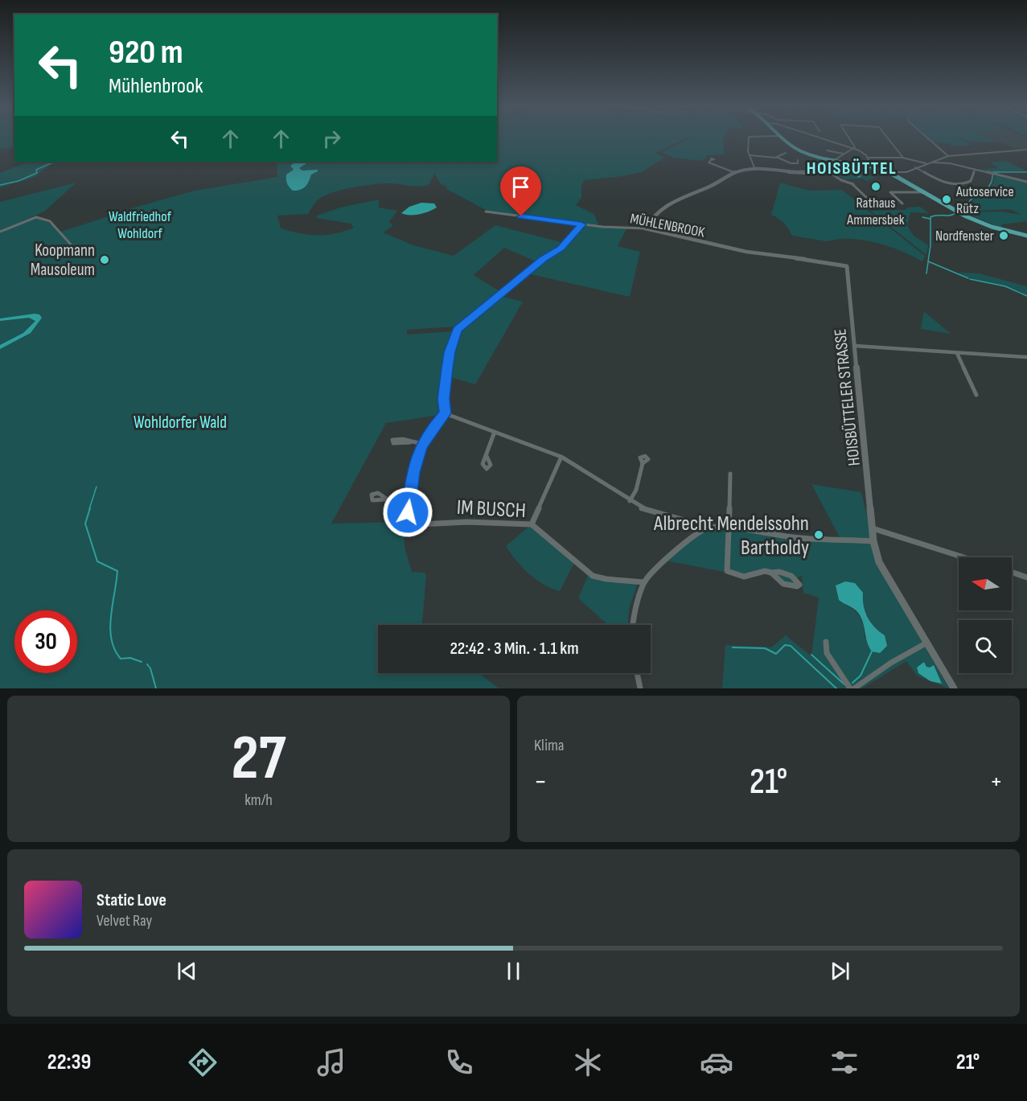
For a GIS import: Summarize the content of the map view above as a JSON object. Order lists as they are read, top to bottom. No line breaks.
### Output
{"streets":{"street":["MÜHLENBROOK","HOISBÜTTELER STRASSE","IM BUSCH"]},"crossings":[["MÜHLENBROOK","HOISBÜTTELER STRASSE"]],"districts":["HOISBÜTTEL"],"parks":["Waldfriedhof Wohldorf","Wohldorfer Wald"],"places":["Rathaus Ammersbek","Autoservice Rütz","Nordfenster","Koopmann Mausoleum","Albrecht Mendelssohn Bartholdy"],"north":"left","page":{"turn":["920 m","Mühlenbrook"],"limit":"30","trip":"22:42 · 3 Min. · 1.1 km","tile":[["27","km/h"],"Klima"],"heat":["−","21°","+"],"song":["Static Love","Velvet Ray"],"tabs":["22:39","21°"]}}
